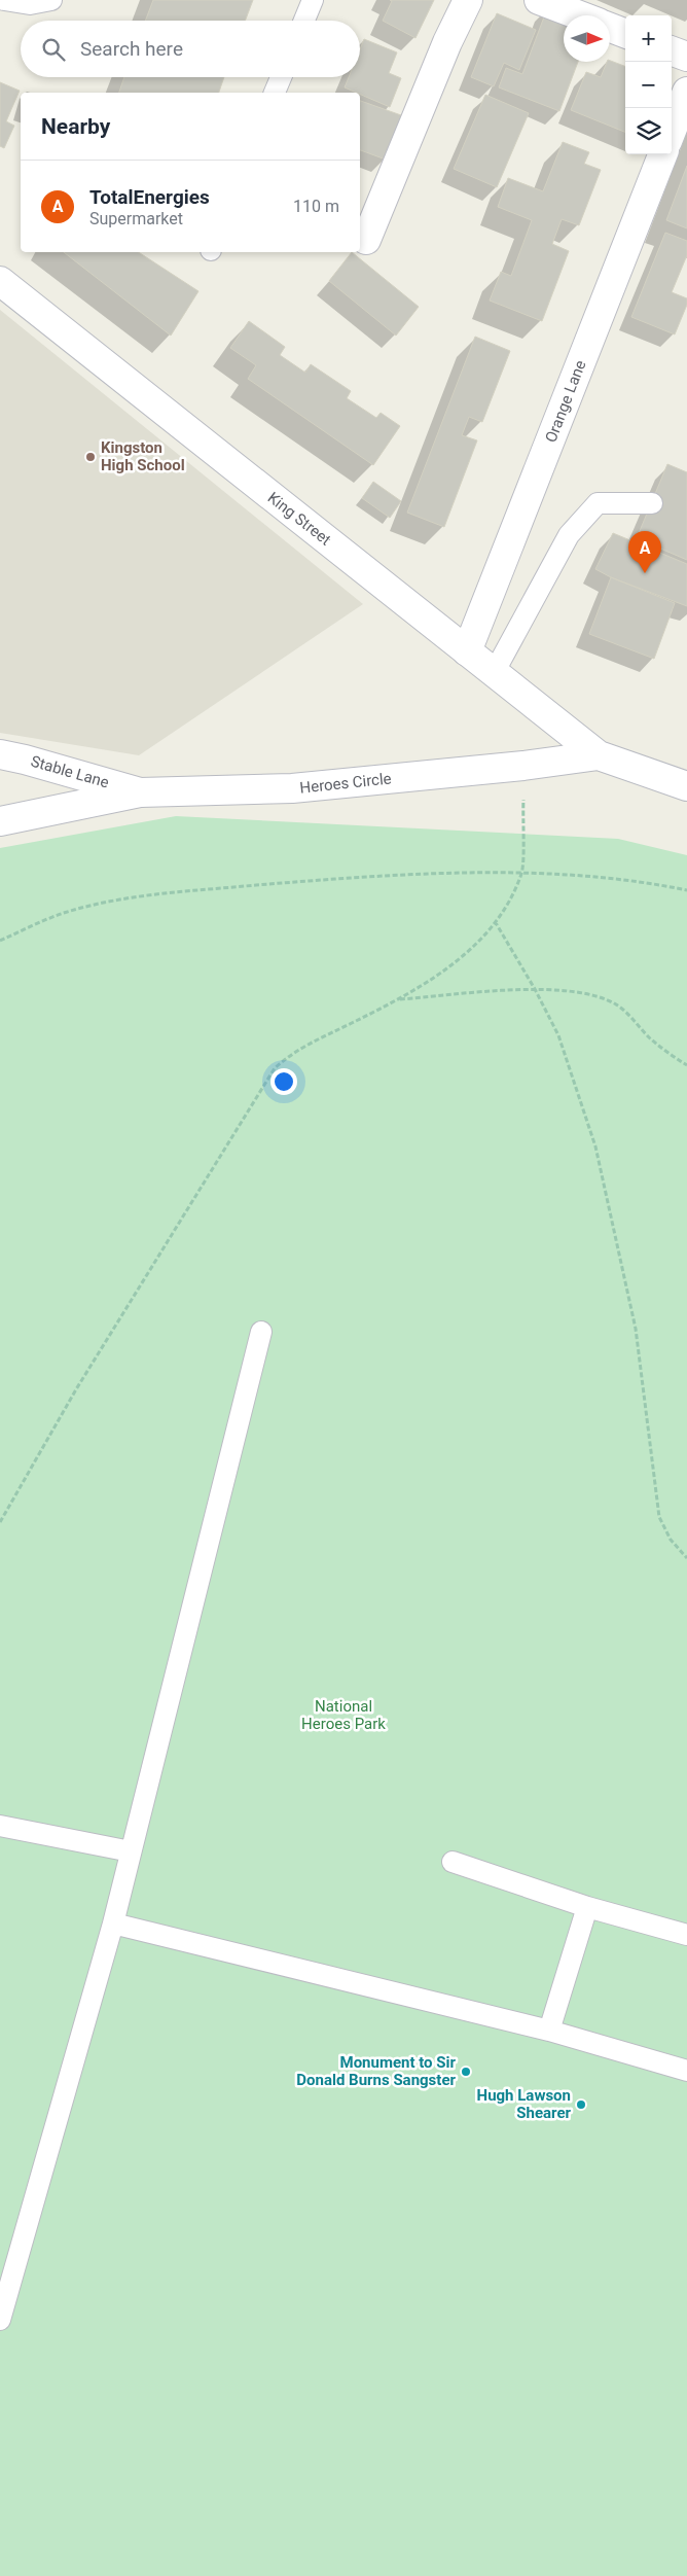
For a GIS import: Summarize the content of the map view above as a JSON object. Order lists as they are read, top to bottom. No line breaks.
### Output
{"streets":{"street":["Orange Lane","King Street","Stable Lane","Heroes Circle"]},"crossings":[["Orange Lane","King Street"],["King Street","Heroes Circle"],["Stable Lane","Heroes Circle"]],"parks":["National Heroes Park"],"places":["Kingston High School","Monument to Sir Donald Burns Sangster","Hugh Lawson Shearer"],"north":"right","page":{"map_buttons":["+","−"],"search":"Search here","heading":"Nearby","list":[{"mark":"A","name":"TotalEnergies","note":"Supermarket","value":"110 m"}],"pins":"A"}}
